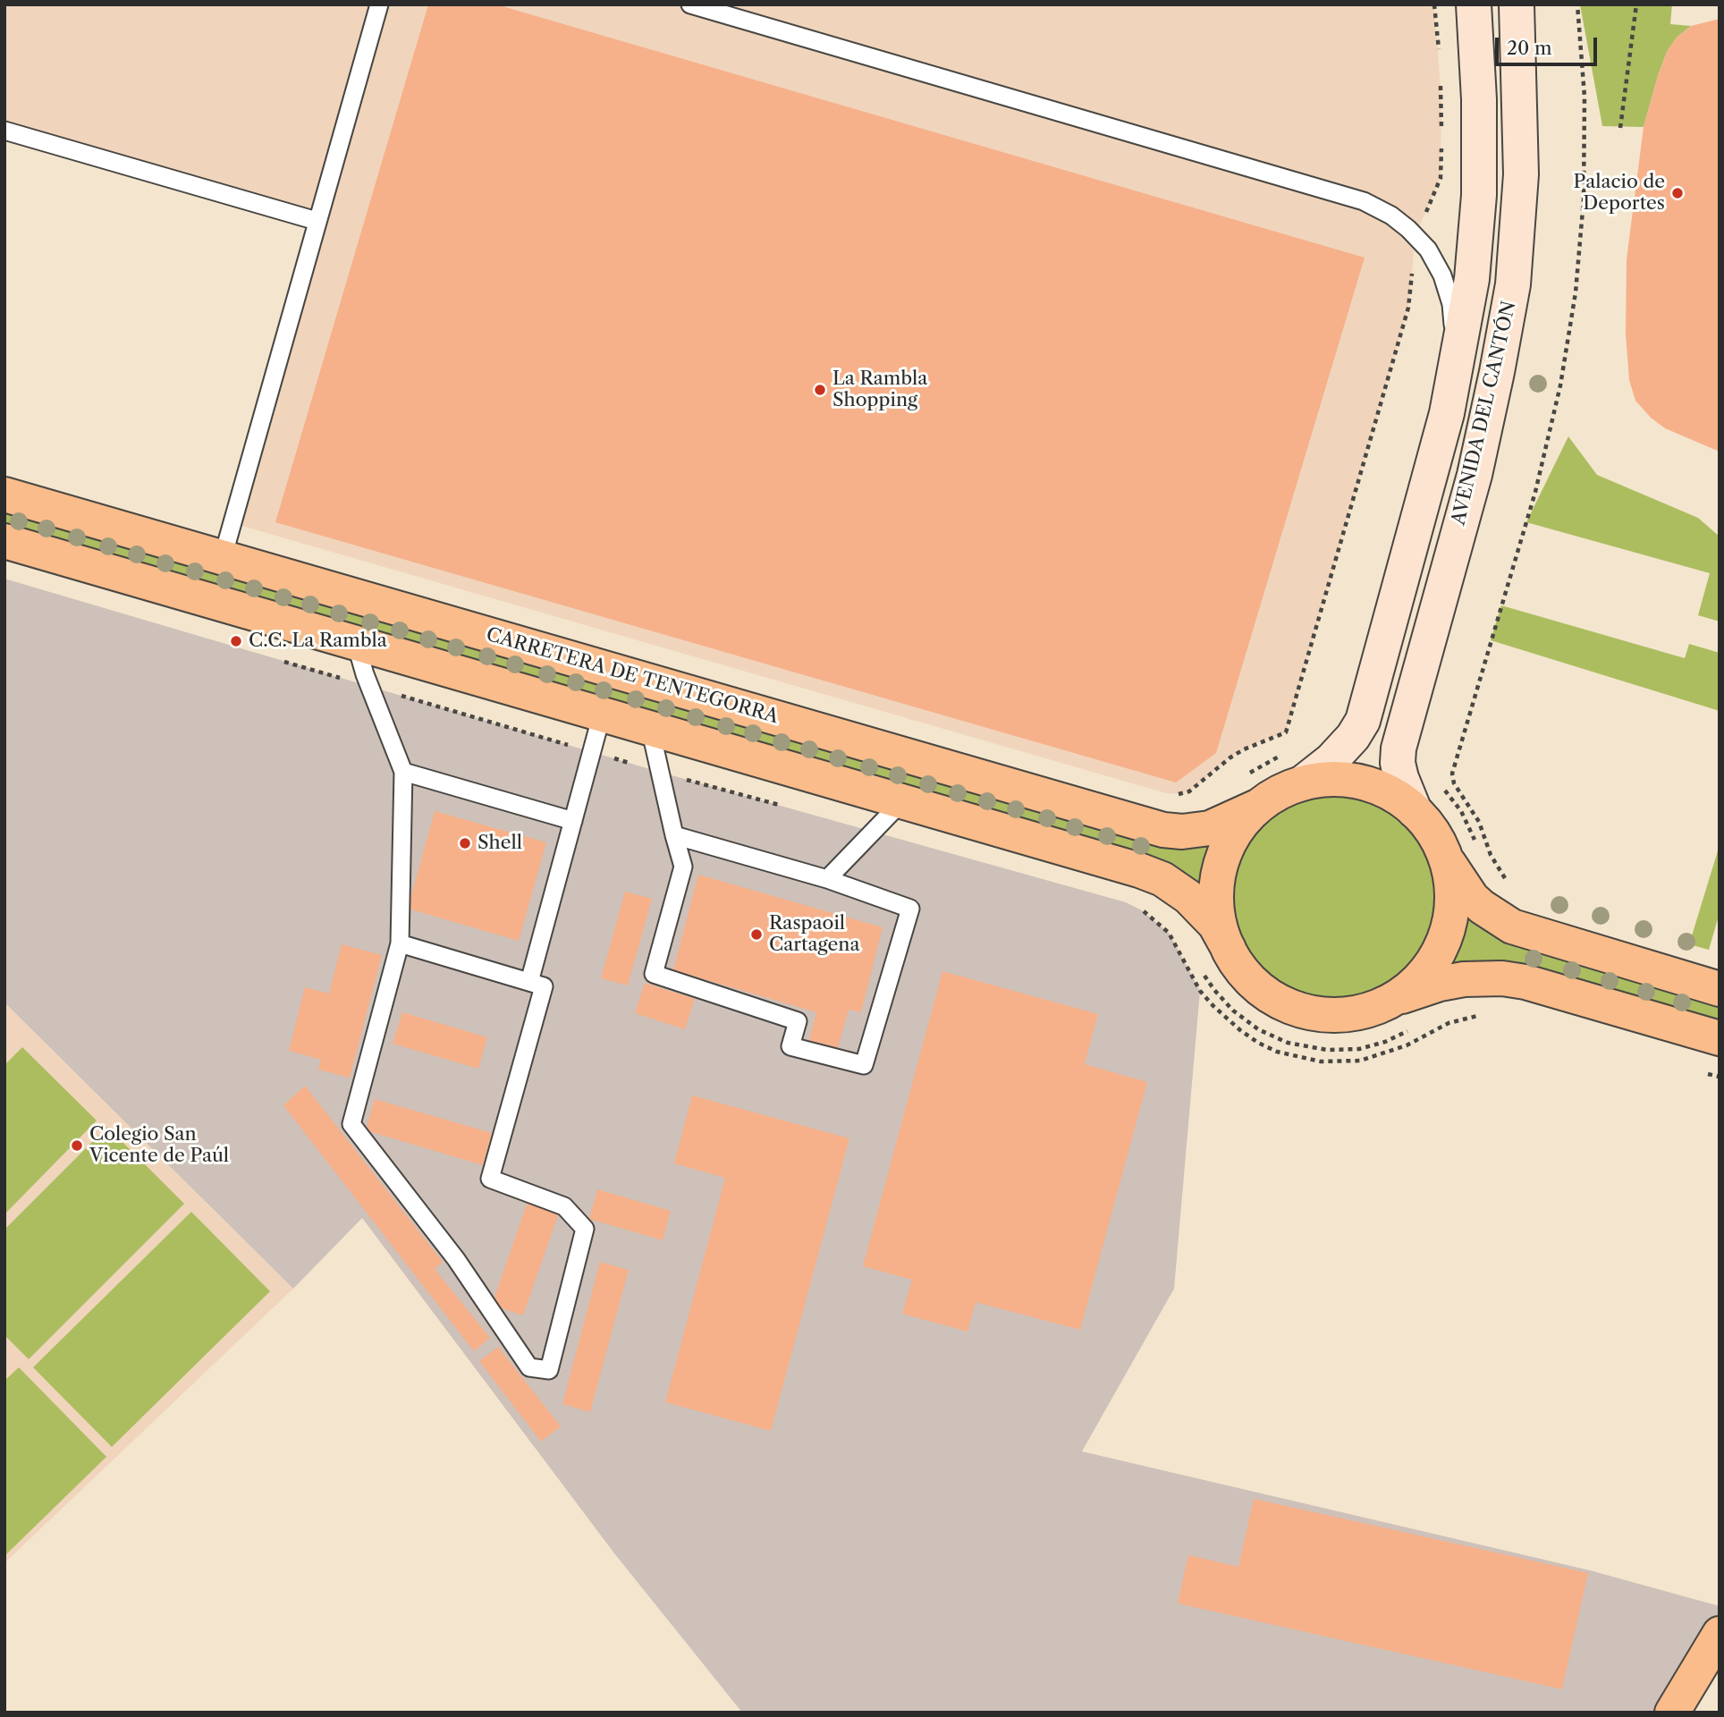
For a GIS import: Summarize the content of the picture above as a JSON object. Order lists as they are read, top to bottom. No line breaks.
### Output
{"streets":{"main road":["AVENIDA DEL CANTÓN","CARRETERA DE TENTEGORRA"]},"places":["Palacio de Deportes","La Rambla Shopping","C.C. La Rambla","Shell","Raspaoil Cartagena","Colegio San Vicente de Paúl"],"scale_bar":"20 m"}
